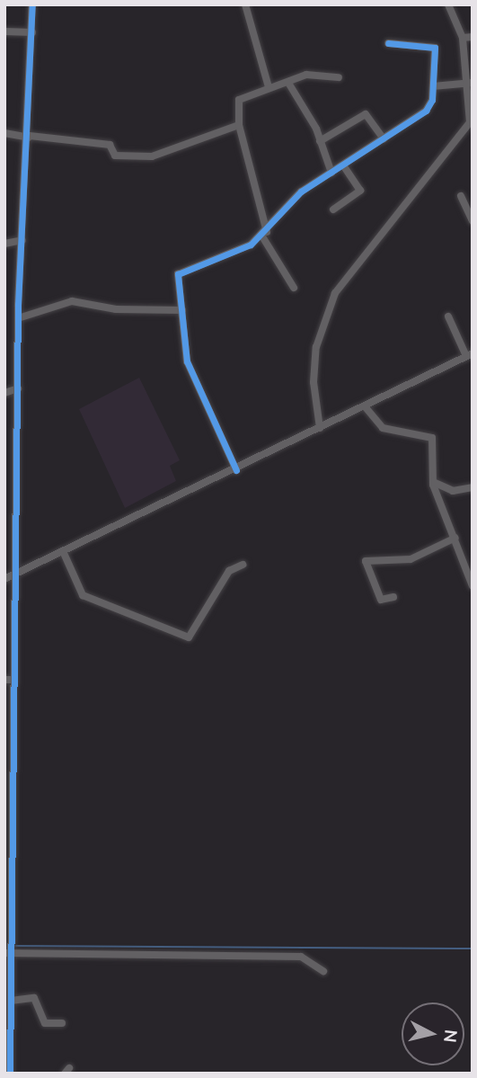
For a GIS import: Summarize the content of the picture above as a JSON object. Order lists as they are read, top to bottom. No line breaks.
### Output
{"north":"right"}
